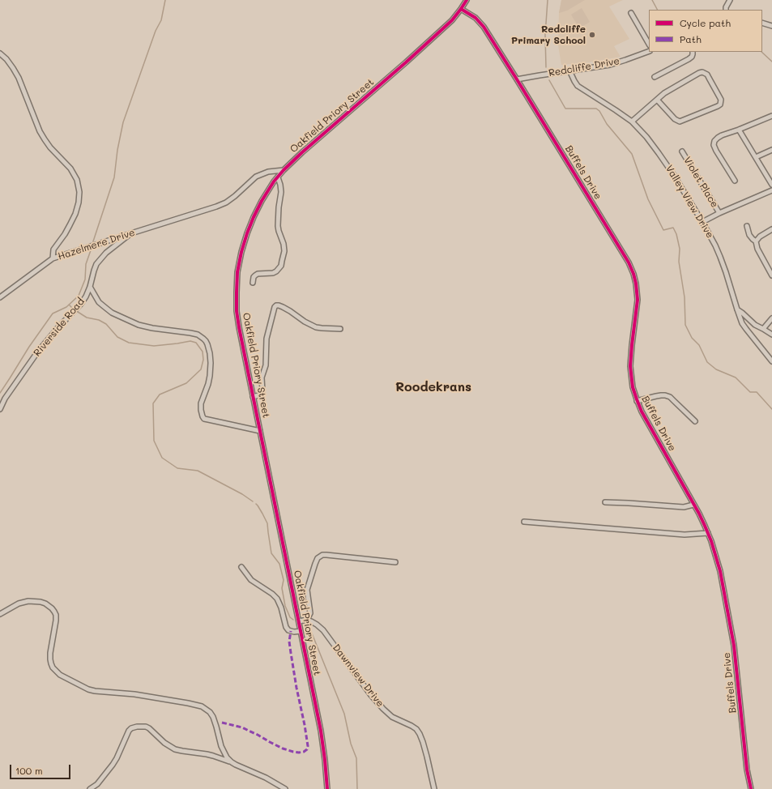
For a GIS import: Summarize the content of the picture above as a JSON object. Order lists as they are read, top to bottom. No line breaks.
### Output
{"streets":{"street":["Redcliffe Drive","Oakfield Priory Street","Buffels Drive","Violet Place","Valley View Drive","Hazelmere Drive","Riverside Road","Dawnview Drive"]},"crossings":[["Redcliffe Drive","Buffels Drive"],["Redcliffe Drive","Valley View Drive"],["Oakfield Priory Street","Buffels Drive"],["Oakfield Priory Street","Hazelmere Drive"],["Hazelmere Drive","Riverside Road"]],"districts":["Roodekrans"],"places":["Redcliffe Primary School"],"legend":["Cycle path","Path"],"scale_bar":"100 m"}
